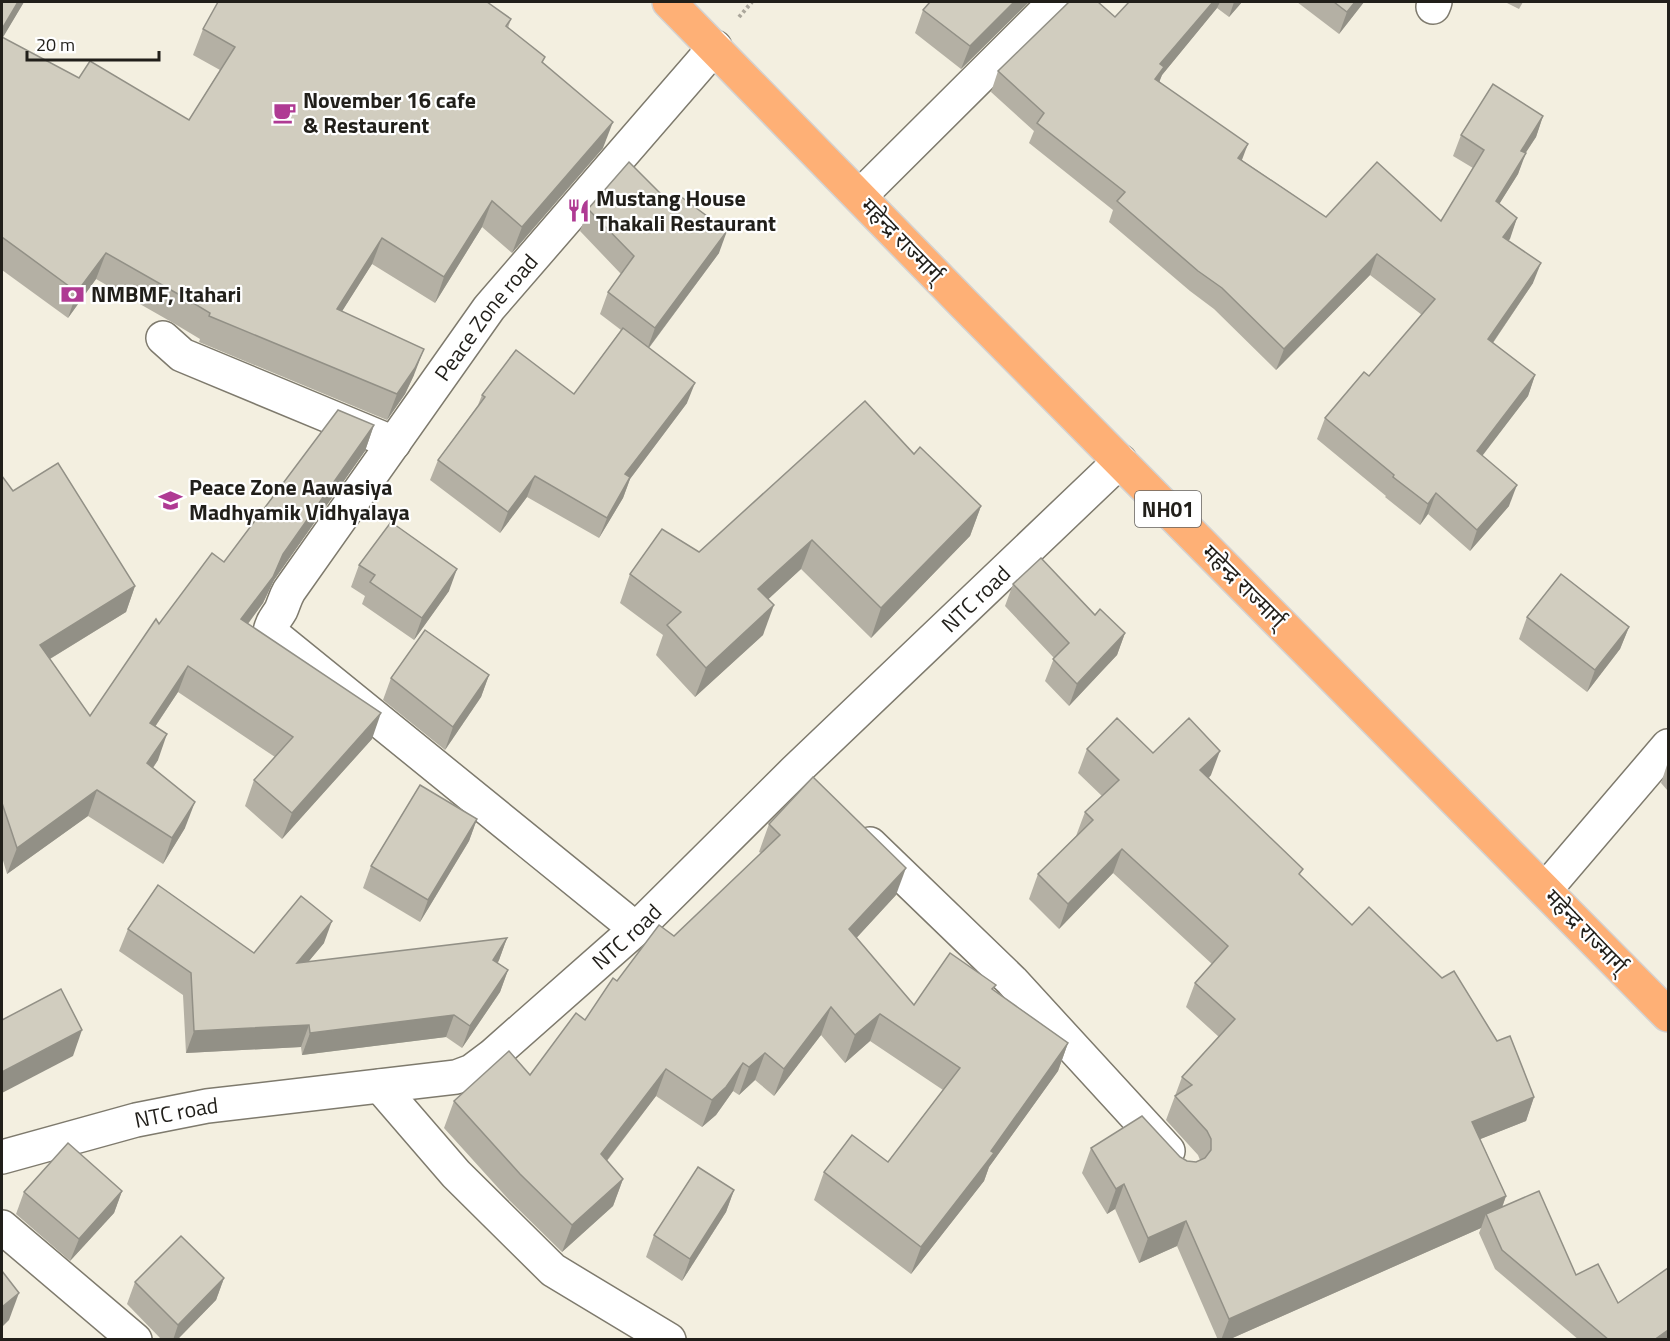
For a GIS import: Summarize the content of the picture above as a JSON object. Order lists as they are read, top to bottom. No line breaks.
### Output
{"streets":{"highway":["महेन्द्र राज्मार्ग्","NH01"],"street":["Peace Zone road","NTC road"]},"crossings":[["महेन्द्र राज्मार्ग्","Peace Zone road"],["महेन्द्र राज्मार्ग्","NTC road"],["Peace Zone road","NTC road"]],"places":{"cafe":["November 16 cafe & Restaurent"],"restaurant":["Mustang House Thakali Restaurant"],"bank":["NMBMF, Itahari"],"school or university":["Peace Zone Aawasiya Madhyamik Vidhyalaya"]},"scale_bar":"20 m"}
